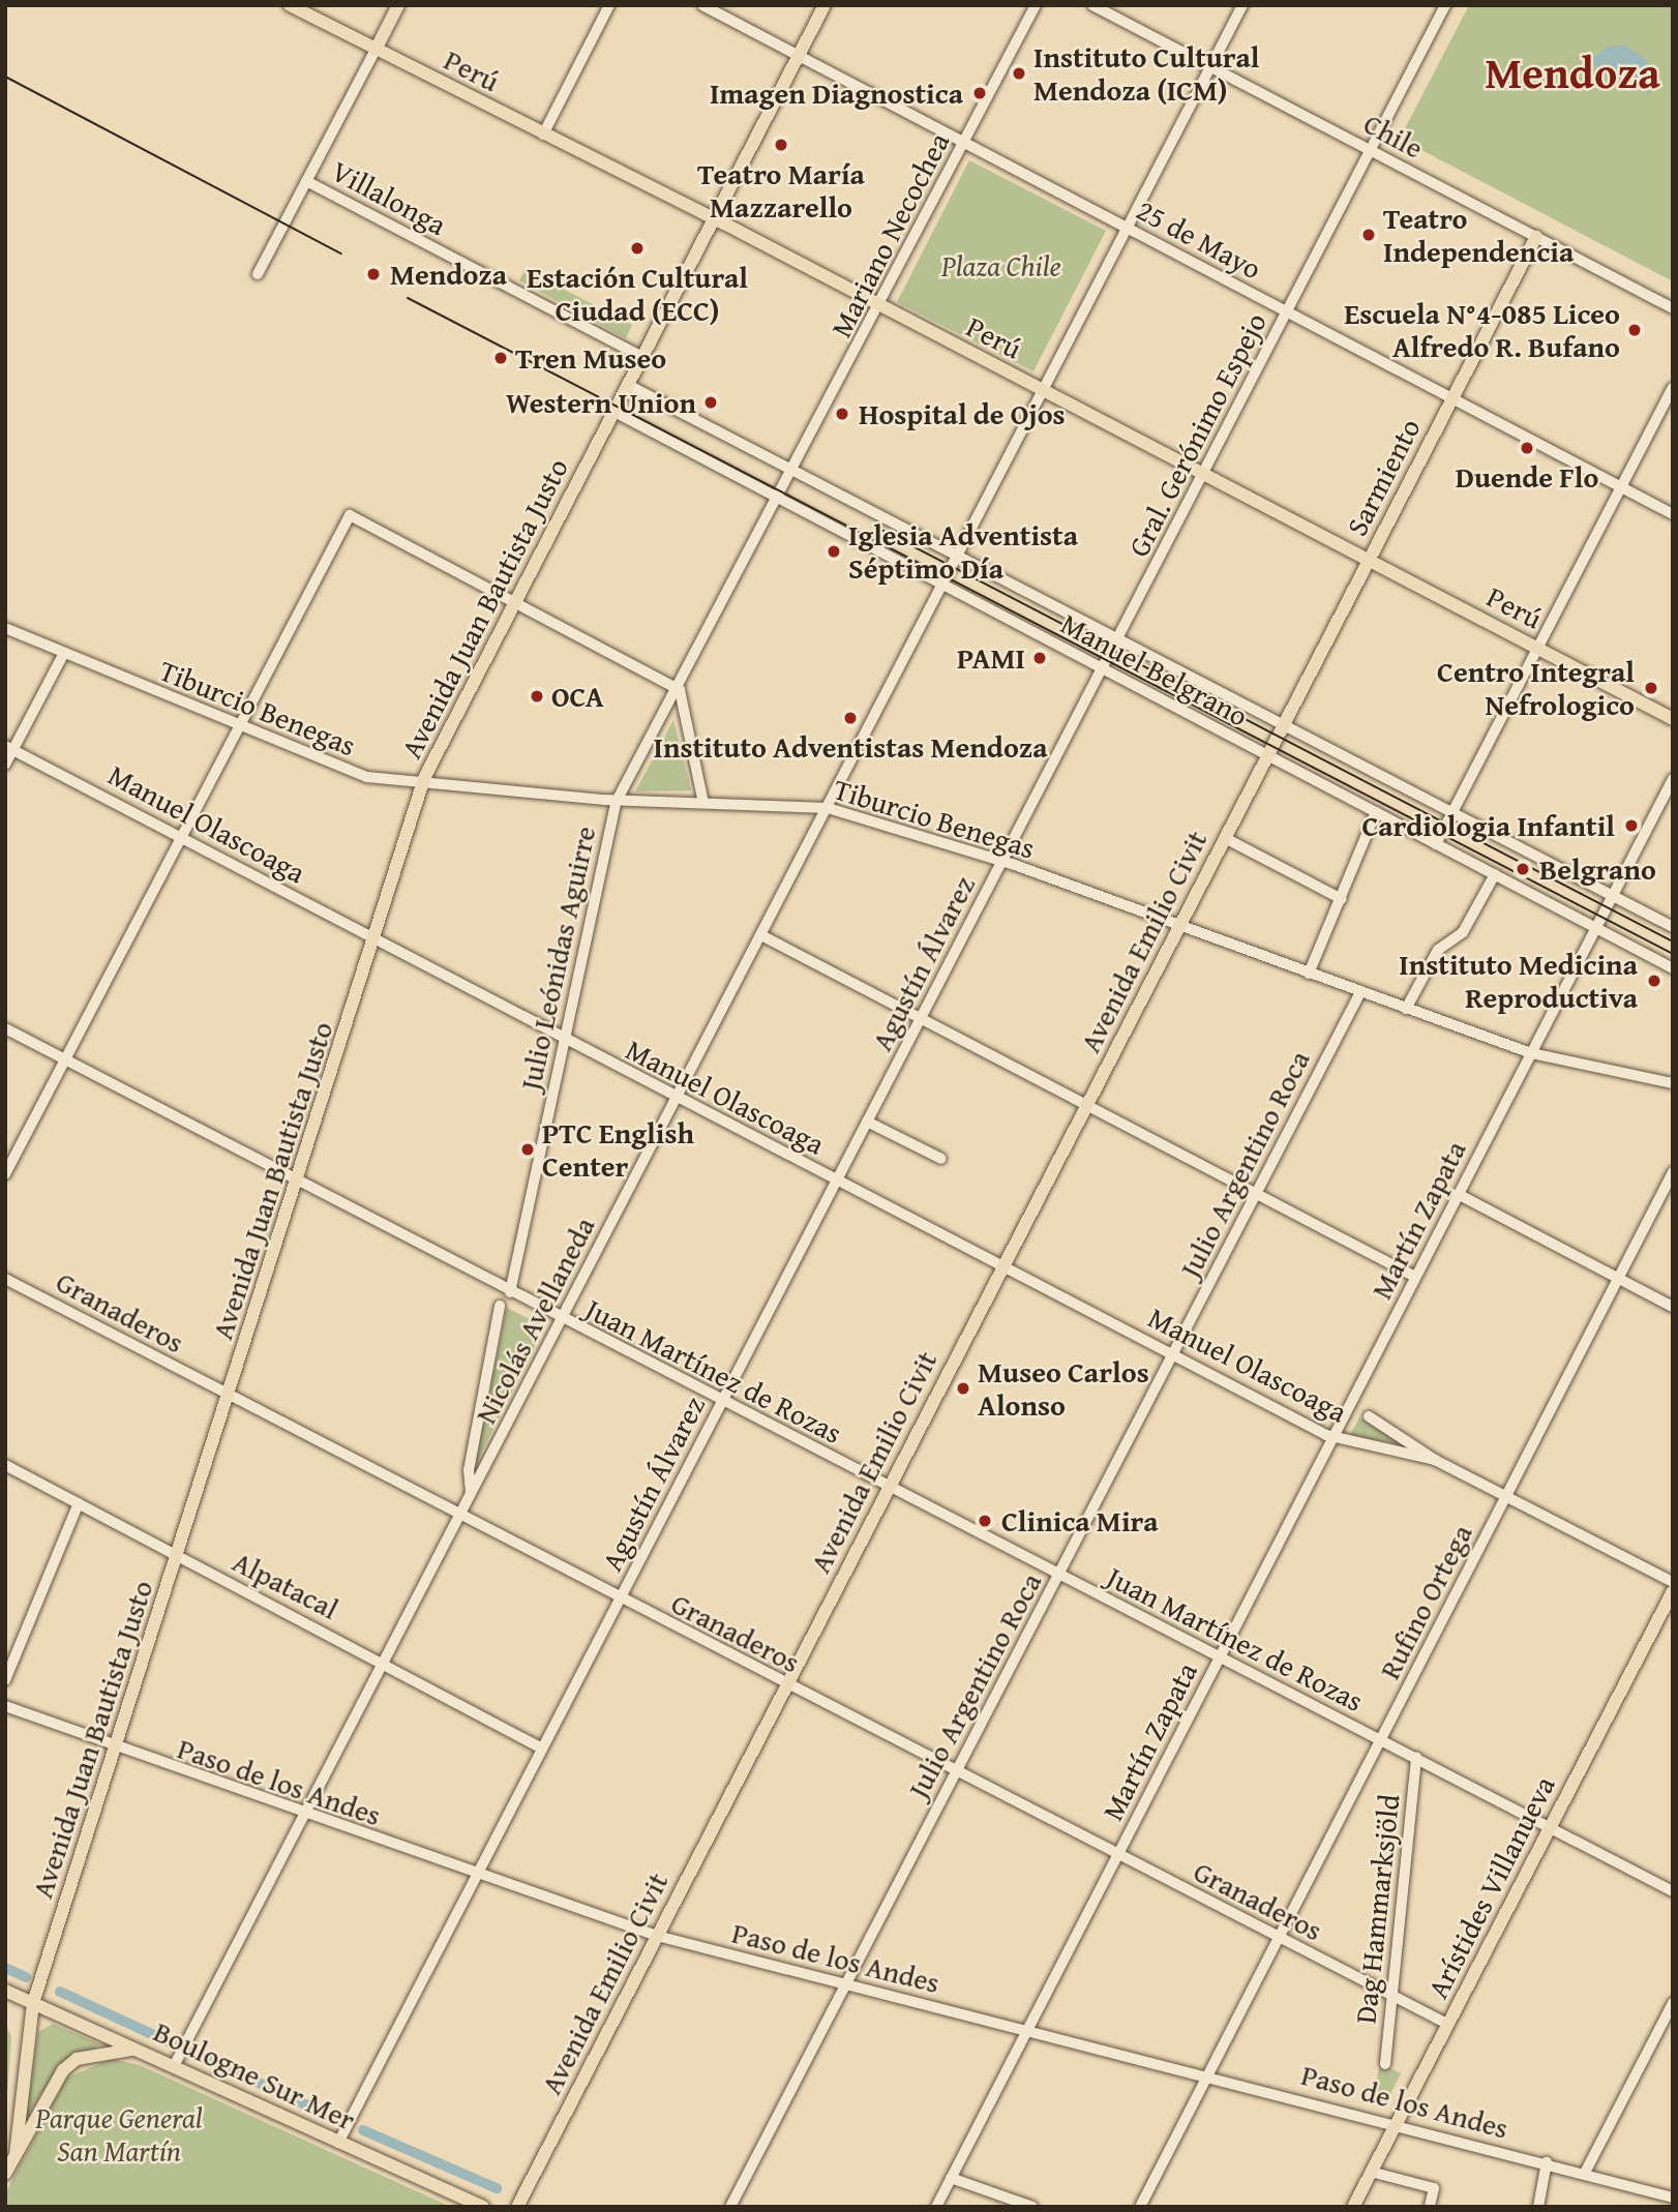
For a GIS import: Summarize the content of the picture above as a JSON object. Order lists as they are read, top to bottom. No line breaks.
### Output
{"streets":{"main road":["Perú","Sarmiento","Avenida Juan Bautista Justo","Avenida Emilio Civit","Arístides Villanueva","Boulogne Sur Mer"],"street":["Chile","Villalonga","Mariano Necochea","25 de Mayo","Gral. Gerónimo Espejo","Manuel Belgrano","Tiburcio Benegas","Manuel Olascoaga","Julio Leónidas Aguirre","Agustín Álvarez","Julio Argentino Roca","Martín Zapata","Granaderos","Nicolás Avellaneda","Juan Martínez de Rozas","Alpatacal","Rufino Ortega","Paso de los Andes","Dag Hammarksjöld"]},"crossings":[["Perú","Mariano Necochea"],["Perú","Gral. Gerónimo Espejo"],["Perú","Sarmiento"],["Perú","Avenida Juan Bautista Justo"],["Perú","Nicolás Avellaneda"],["Chile","Gral. Gerónimo Espejo"],["Chile","Sarmiento"],["Chile","Nicolás Avellaneda"],["Villalonga","Avenida Juan Bautista Justo"],["Mariano Necochea","25 de Mayo"],["Mariano Necochea","Manuel Belgrano"],["Mariano Necochea","Julio Leónidas Aguirre"],["25 de Mayo","Gral. Gerónimo Espejo"],["25 de Mayo","Sarmiento"],["25 de Mayo","Avenida Juan Bautista Justo"],["25 de Mayo","Nicolás Avellaneda"],["Gral. Gerónimo Espejo","Manuel Belgrano"],["Gral. Gerónimo Espejo","Agustín Álvarez"],["Sarmiento","Manuel Belgrano"],["Sarmiento","Avenida Emilio Civit"],["Avenida Juan Bautista Justo","Manuel Belgrano"],["Avenida Juan Bautista Justo","Tiburcio Benegas"],["Avenida Juan Bautista Justo","Manuel Olascoaga"],["Avenida Juan Bautista Justo","Granaderos"],["Avenida Juan Bautista Justo","Juan Martínez de Rozas"],["Avenida Juan Bautista Justo","Alpatacal"],["Avenida Juan Bautista Justo","Paso de los Andes"],["Avenida Juan Bautista Justo","Boulogne Sur Mer"],["Manuel Belgrano","Avenida Emilio Civit"],["Manuel Belgrano","Julio Leónidas Aguirre"],["Manuel Belgrano","Agustín Álvarez"],["Manuel Belgrano","Martín Zapata"],["Manuel Belgrano","Nicolás Avellaneda"],["Tiburcio Benegas","Avenida Emilio Civit"],["Tiburcio Benegas","Julio Leónidas Aguirre"],["Tiburcio Benegas","Agustín Álvarez"],["Tiburcio Benegas","Julio Argentino Roca"],["Tiburcio Benegas","Martín Zapata"],["Tiburcio Benegas","Nicolás Avellaneda"],["Manuel Olascoaga","Avenida Emilio Civit"],["Manuel Olascoaga","Julio Leónidas Aguirre"],["Manuel Olascoaga","Agustín Álvarez"],["Manuel Olascoaga","Julio Argentino Roca"],["Manuel Olascoaga","Martín Zapata"],["Manuel Olascoaga","Nicolás Avellaneda"],["Manuel Olascoaga","Rufino Ortega"],["Avenida Emilio Civit","Granaderos"],["Avenida Emilio Civit","Juan Martínez de Rozas"],["Avenida Emilio Civit","Paso de los Andes"],["Julio Leónidas Aguirre","Juan Martínez de Rozas"],["Agustín Álvarez","Granaderos"],["Agustín Álvarez","Juan Martínez de Rozas"],["Agustín Álvarez","Alpatacal"],["Agustín Álvarez","Paso de los Andes"],["Agustín Álvarez","Boulogne Sur Mer"],["Julio Argentino Roca","Granaderos"],["Julio Argentino Roca","Juan Martínez de Rozas"],["Julio Argentino Roca","Paso de los Andes"],["Martín Zapata","Granaderos"],["Martín Zapata","Juan Martínez de Rozas"],["Martín Zapata","Paso de los Andes"],["Granaderos","Nicolás Avellaneda"],["Granaderos","Rufino Ortega"],["Granaderos","Arístides Villanueva"],["Granaderos","Dag Hammarksjöld"],["Nicolás Avellaneda","Juan Martínez de Rozas"],["Nicolás Avellaneda","Alpatacal"],["Nicolás Avellaneda","Paso de los Andes"],["Nicolás Avellaneda","Boulogne Sur Mer"],["Juan Martínez de Rozas","Rufino Ortega"],["Juan Martínez de Rozas","Arístides Villanueva"],["Juan Martínez de Rozas","Dag Hammarksjöld"],["Rufino Ortega","Paso de los Andes"],["Paso de los Andes","Arístides Villanueva"]],"districts":["Mendoza"],"parks":["Plaza Chile","Parque General San Martín"],"places":["Instituto Cultural Mendoza (ICM)","Imagen Diagnostica","Teatro María Mazzarello","Teatro Independencia","Estación Cultural Ciudad (ECC)","Mendoza","Escuela N°4-085 Liceo Alfredo R. Bufano","Tren Museo","Western Union","Hospital de Ojos","Duende Flo","Iglesia Adventista Séptimo Día","PAMI","Centro Integral Nefrologico","OCA","Instituto Adventistas Mendoza","Cardiologia Infantil","Belgrano","Instituto Medicina Reproductiva","PTC English Center","Museo Carlos Alonso","Clinica Mira"]}
